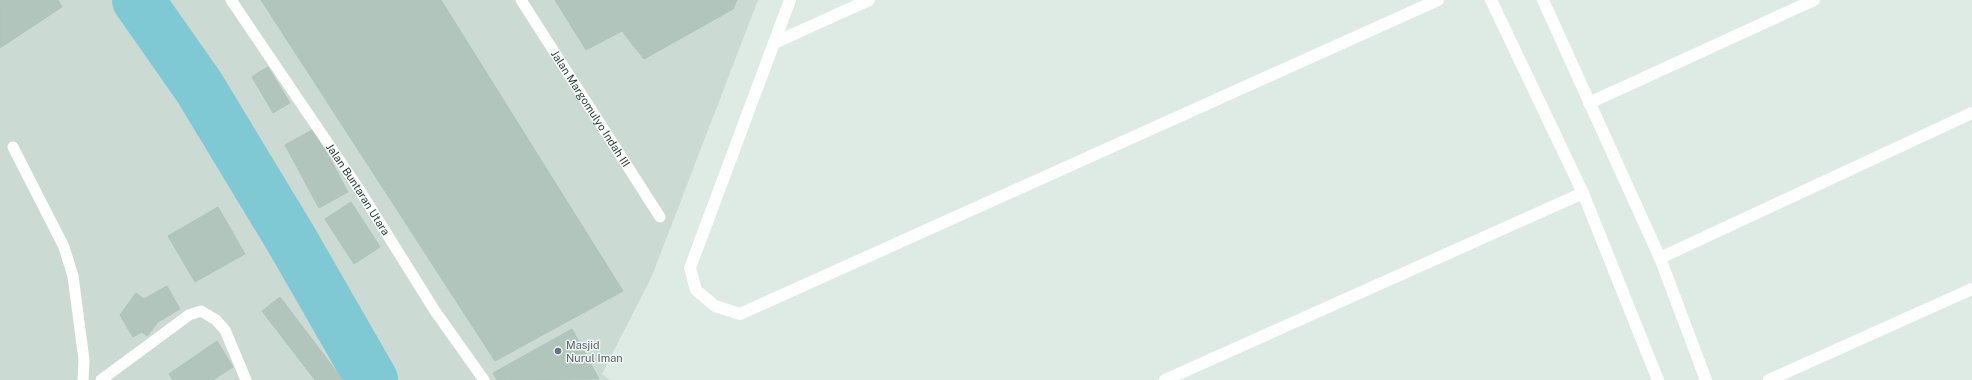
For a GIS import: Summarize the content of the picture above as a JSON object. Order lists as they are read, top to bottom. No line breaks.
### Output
{"streets":{"lane":["Jalan Margomulyo Indah III","Jalan Buntaran Utara"]},"places":["Masjid Nurul Iman"]}
